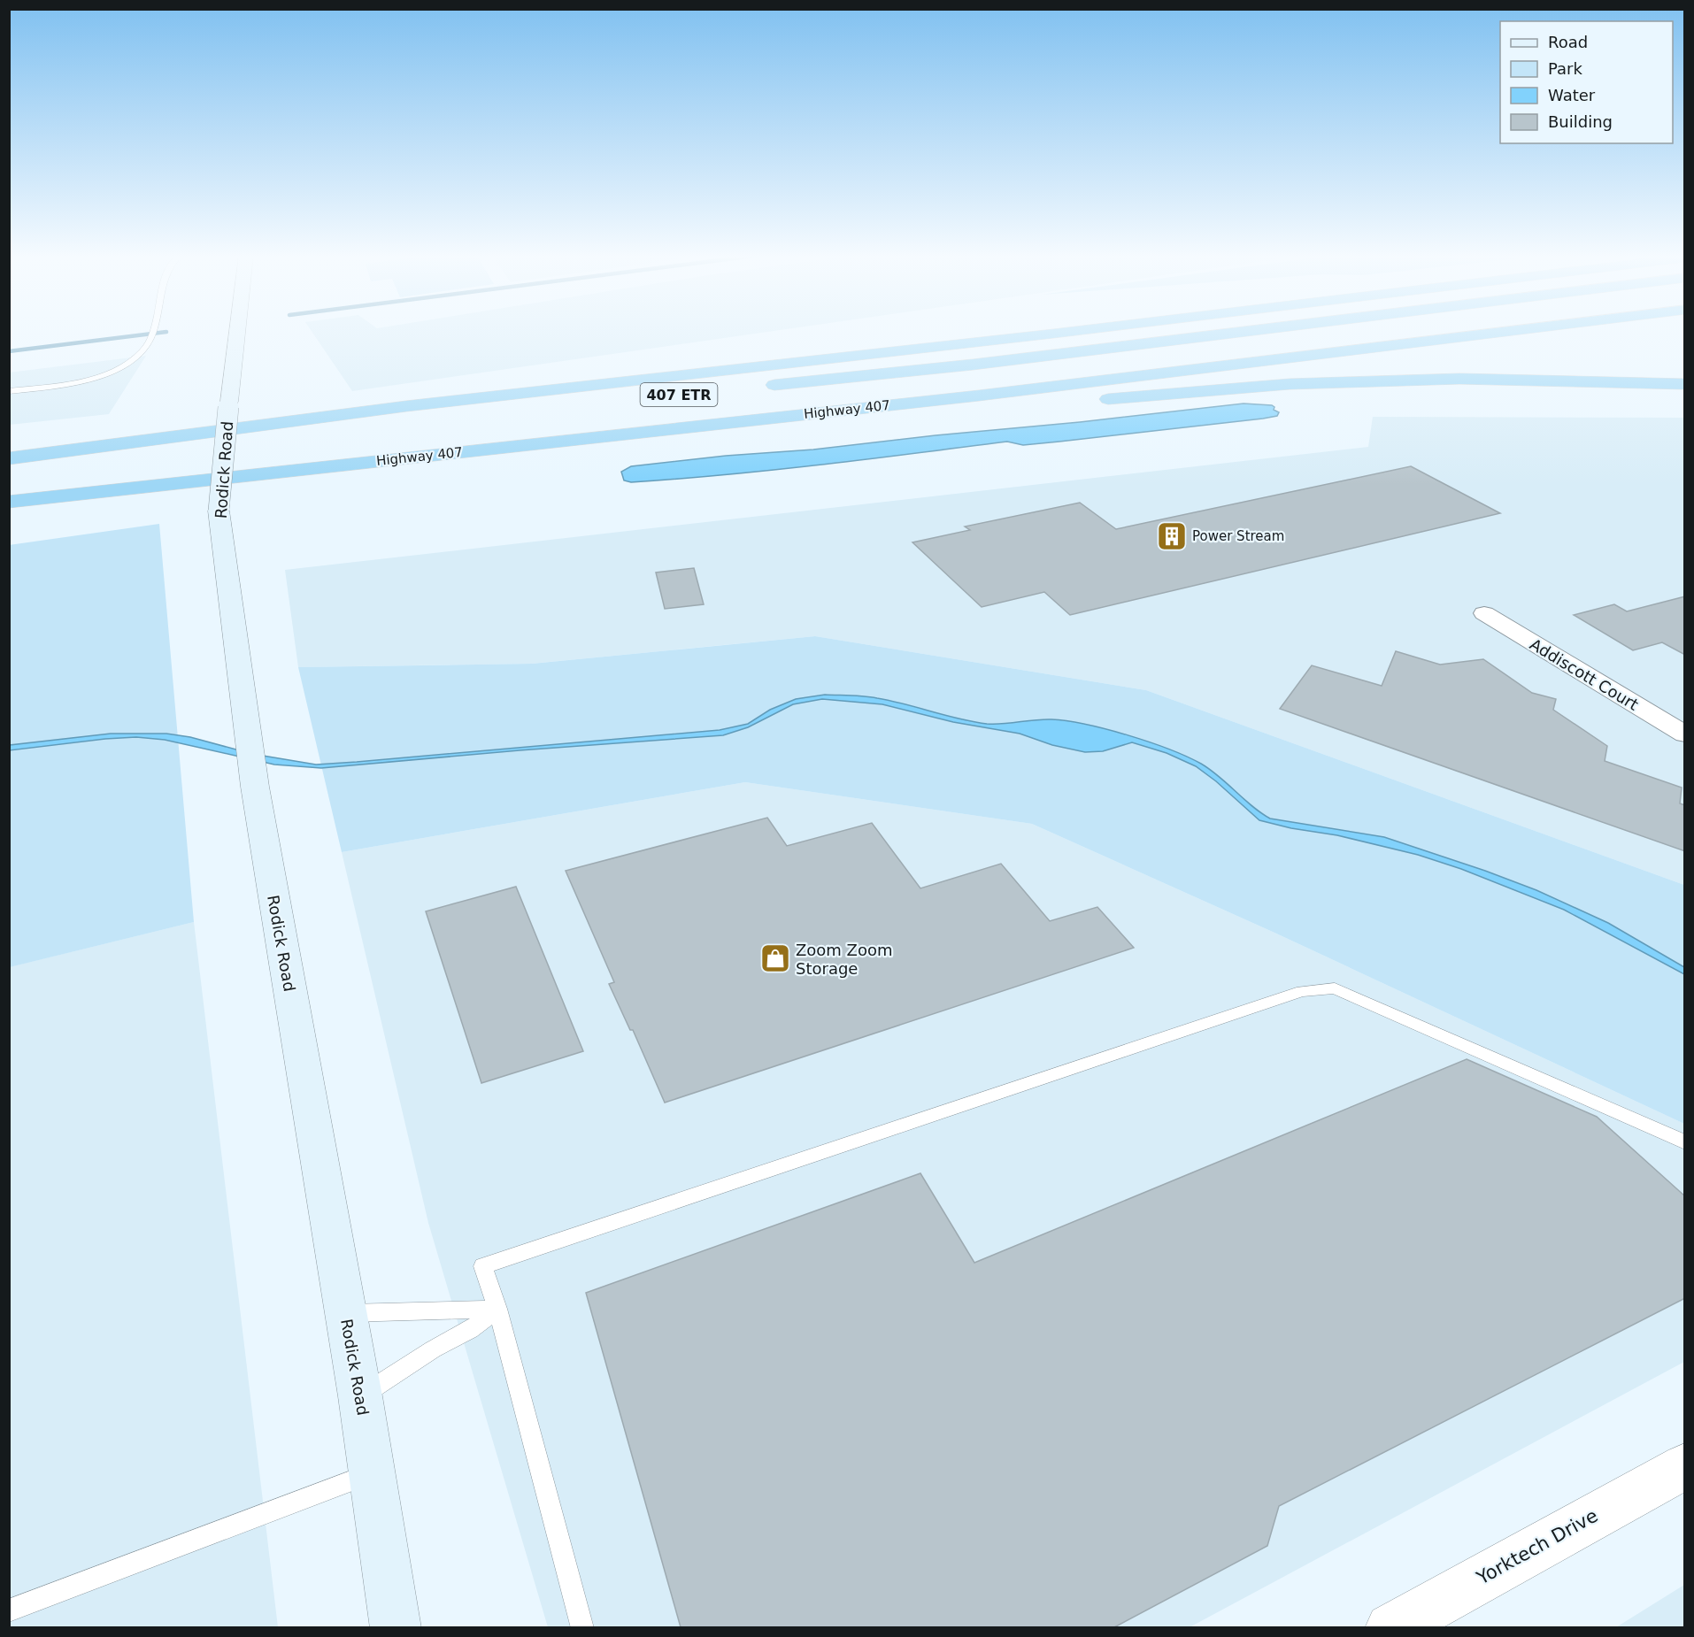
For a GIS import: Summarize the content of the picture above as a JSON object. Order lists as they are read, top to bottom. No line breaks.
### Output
{"streets":{"highway":["407 ETR","Highway 407"],"main road":["Rodick Road"],"street":["Addiscott Court","Yorktech Drive"]},"places":{"building":["Power Stream"],"shop":["Zoom Zoom Storage"]},"legend":["Road","Park","Water","Building"]}
